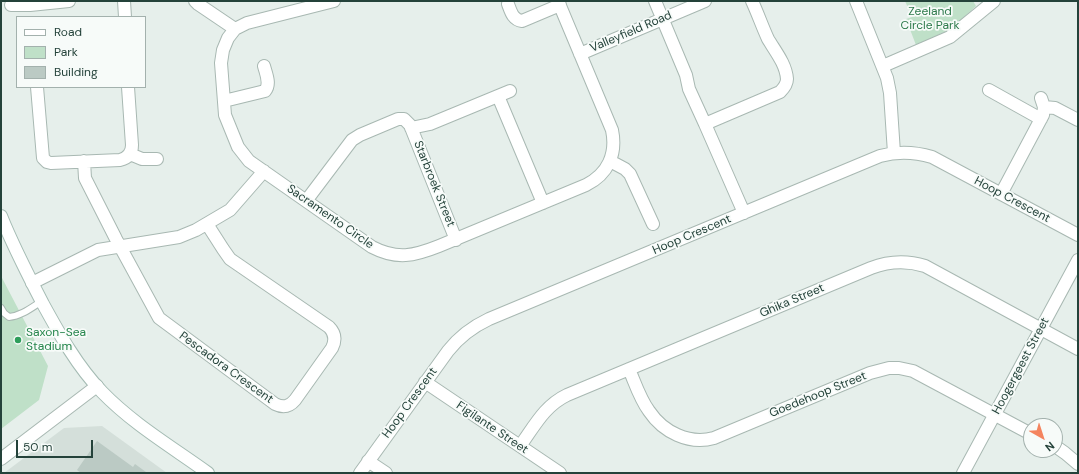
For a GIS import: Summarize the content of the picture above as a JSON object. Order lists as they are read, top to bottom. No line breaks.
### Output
{"streets":{"street":["Valleyfield Road","Starbroek Street","Hoop Crescent","Sacramento Circle","Ghika Street","Hoogergeest Street","Pescadora Crescent","Goedehoop Street","Figilante Street"]},"crossings":[["Valleyfield Road","Sacramento Circle"],["Starbroek Street","Sacramento Circle"],["Hoop Crescent","Figilante Street"],["Ghika Street","Hoogergeest Street"],["Ghika Street","Goedehoop Street"],["Ghika Street","Figilante Street"],["Hoogergeest Street","Goedehoop Street"]],"parks":["Zeeland Circle Park"],"places":["Saxon-Sea Stadium"],"legend":["Road","Park","Building"],"scale_bar":"50 m","north":"bottom right"}
